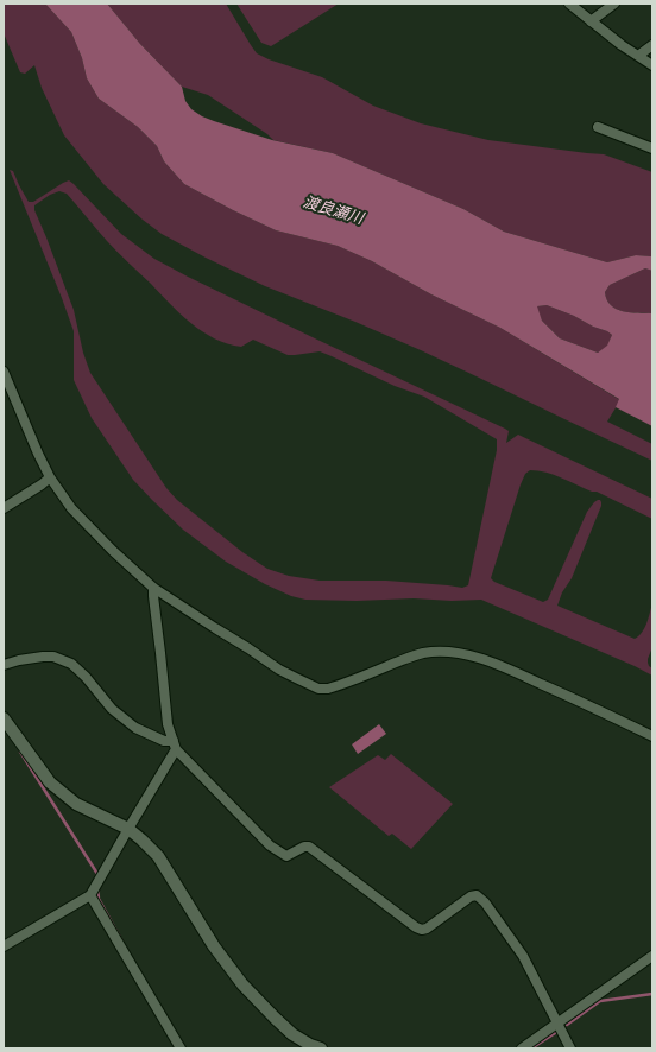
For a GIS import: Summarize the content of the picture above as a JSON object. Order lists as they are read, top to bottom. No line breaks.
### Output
{"water":["渡良瀬川"]}
